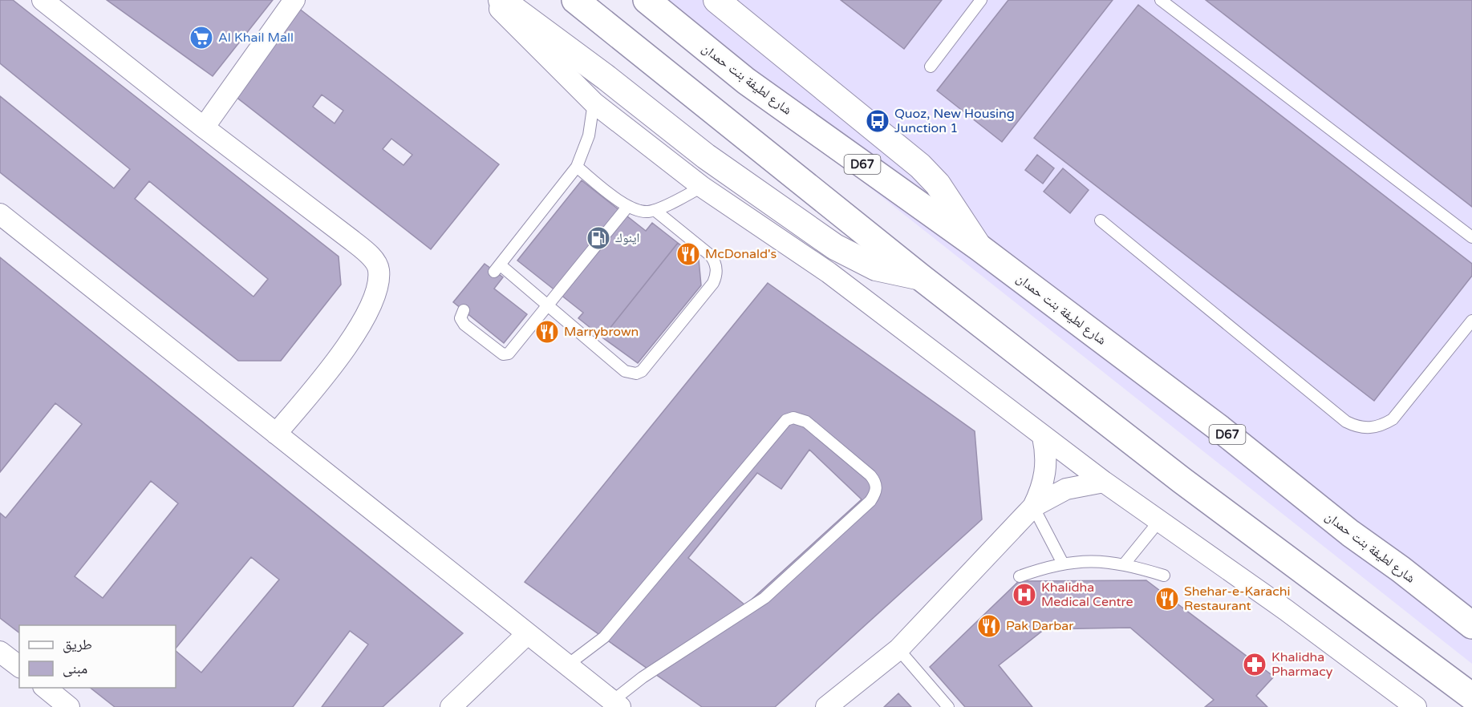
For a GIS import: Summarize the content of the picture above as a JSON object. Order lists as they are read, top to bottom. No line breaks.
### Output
{"streets":{"main road":["شارع لطيفة بنت حمدان","D67"]},"places":{"supermarket":["Al Khail Mall"],"bus stop":["Quoz, New Housing Junction 1"],"fuel station":["اينوك"],"restaurant":["McDonald's","Marrybrown","Shehar-e-Karachi Restaurant","Pak Darbar"],"hospital":["Khalidha Medical Centre"],"pharmacy":["Khalidha Pharmacy"]},"legend":["طريق","مبنى"]}
